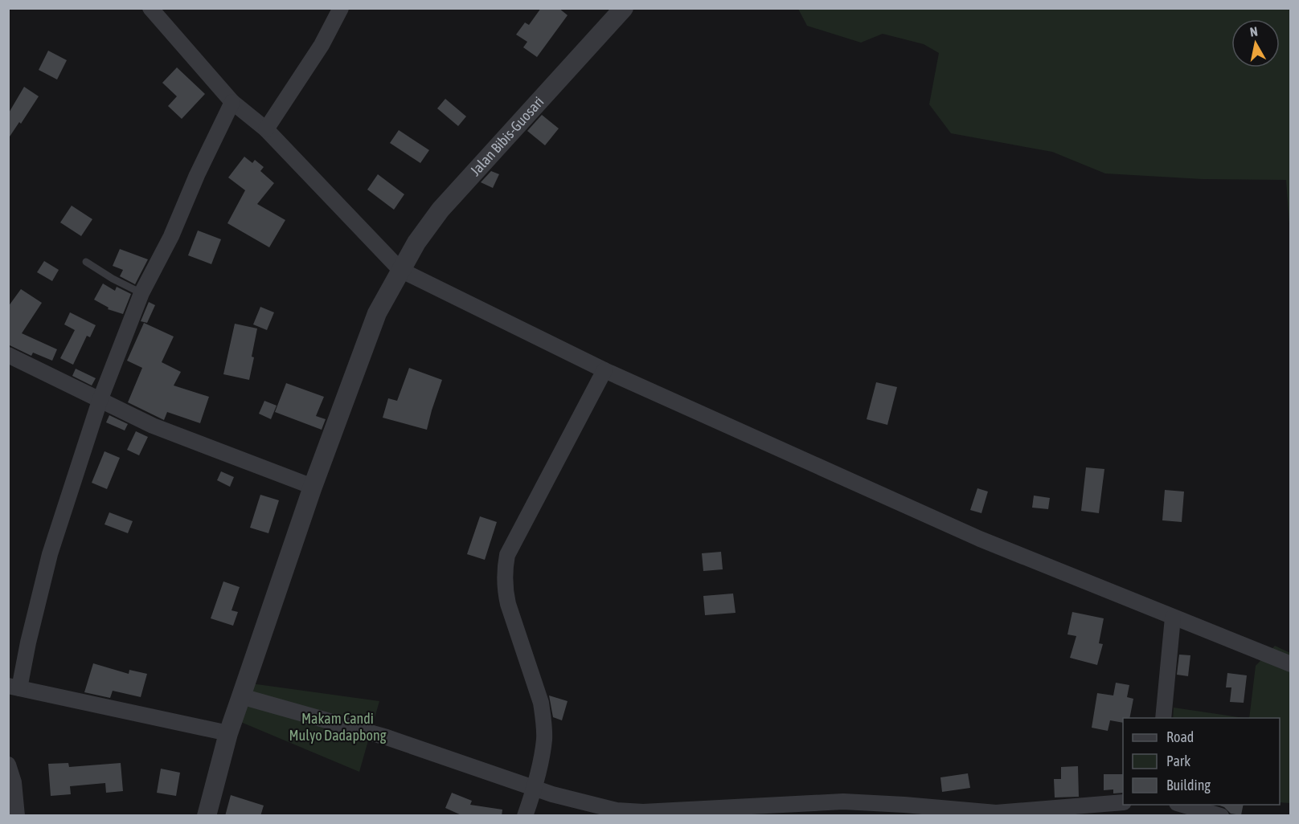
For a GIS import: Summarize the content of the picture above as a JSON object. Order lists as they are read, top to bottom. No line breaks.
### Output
{"streets":{"street":["Jalan Bibis-Guosari"]},"parks":["Makam Candi Mulyo Dadapbong"],"legend":["Road","Park","Building"],"north":"top"}
